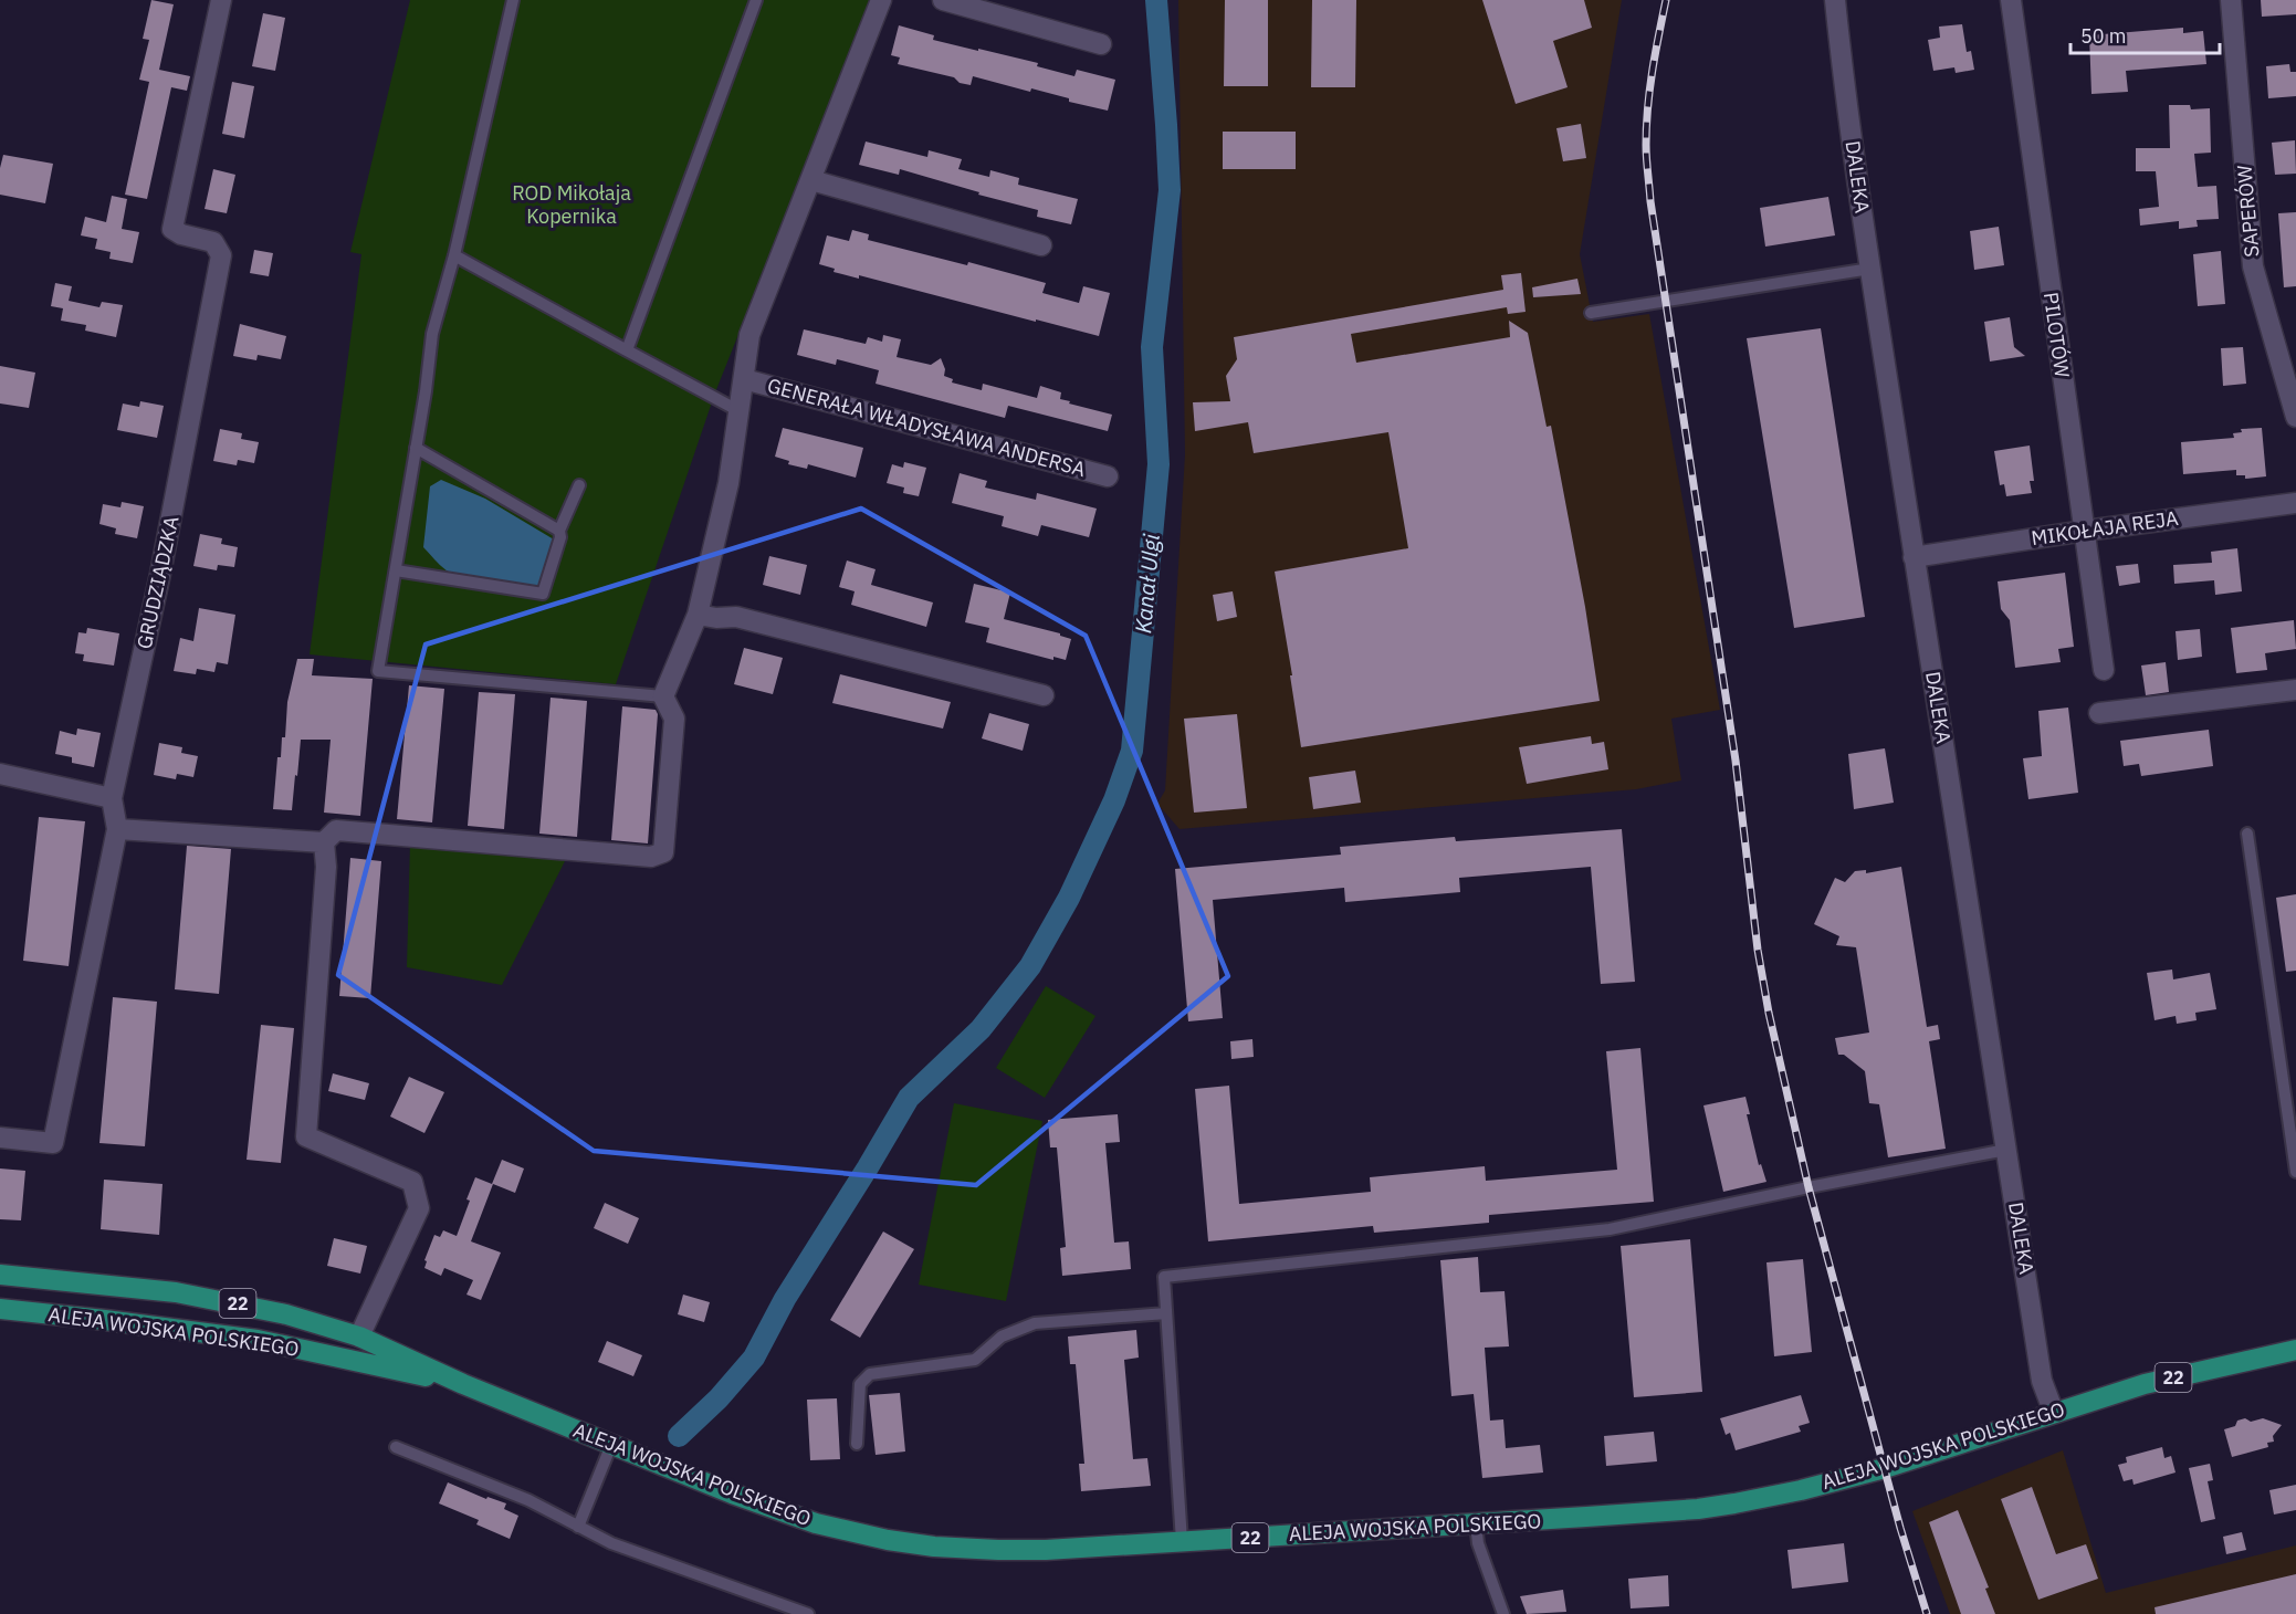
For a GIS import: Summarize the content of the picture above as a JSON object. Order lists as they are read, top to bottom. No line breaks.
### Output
{"streets":{"main road":["22","ALEJA WOJSKA POLSKIEGO"],"street":["DALEKA","SAPERÓW","PILOTÓW","GENERAŁA WŁADYSŁAWA ANDERSA","MIKOŁAJA REJA","GRUDZIĄDZKA"]},"crossings":[["DALEKA","MIKOŁAJA REJA"],["DALEKA","ALEJA WOJSKA POLSKIEGO"],["PILOTÓW","MIKOŁAJA REJA"]],"water":["Kanał Ulgi"],"parks":["ROD Mikołaja Kopernika"],"scale_bar":"50 m"}
